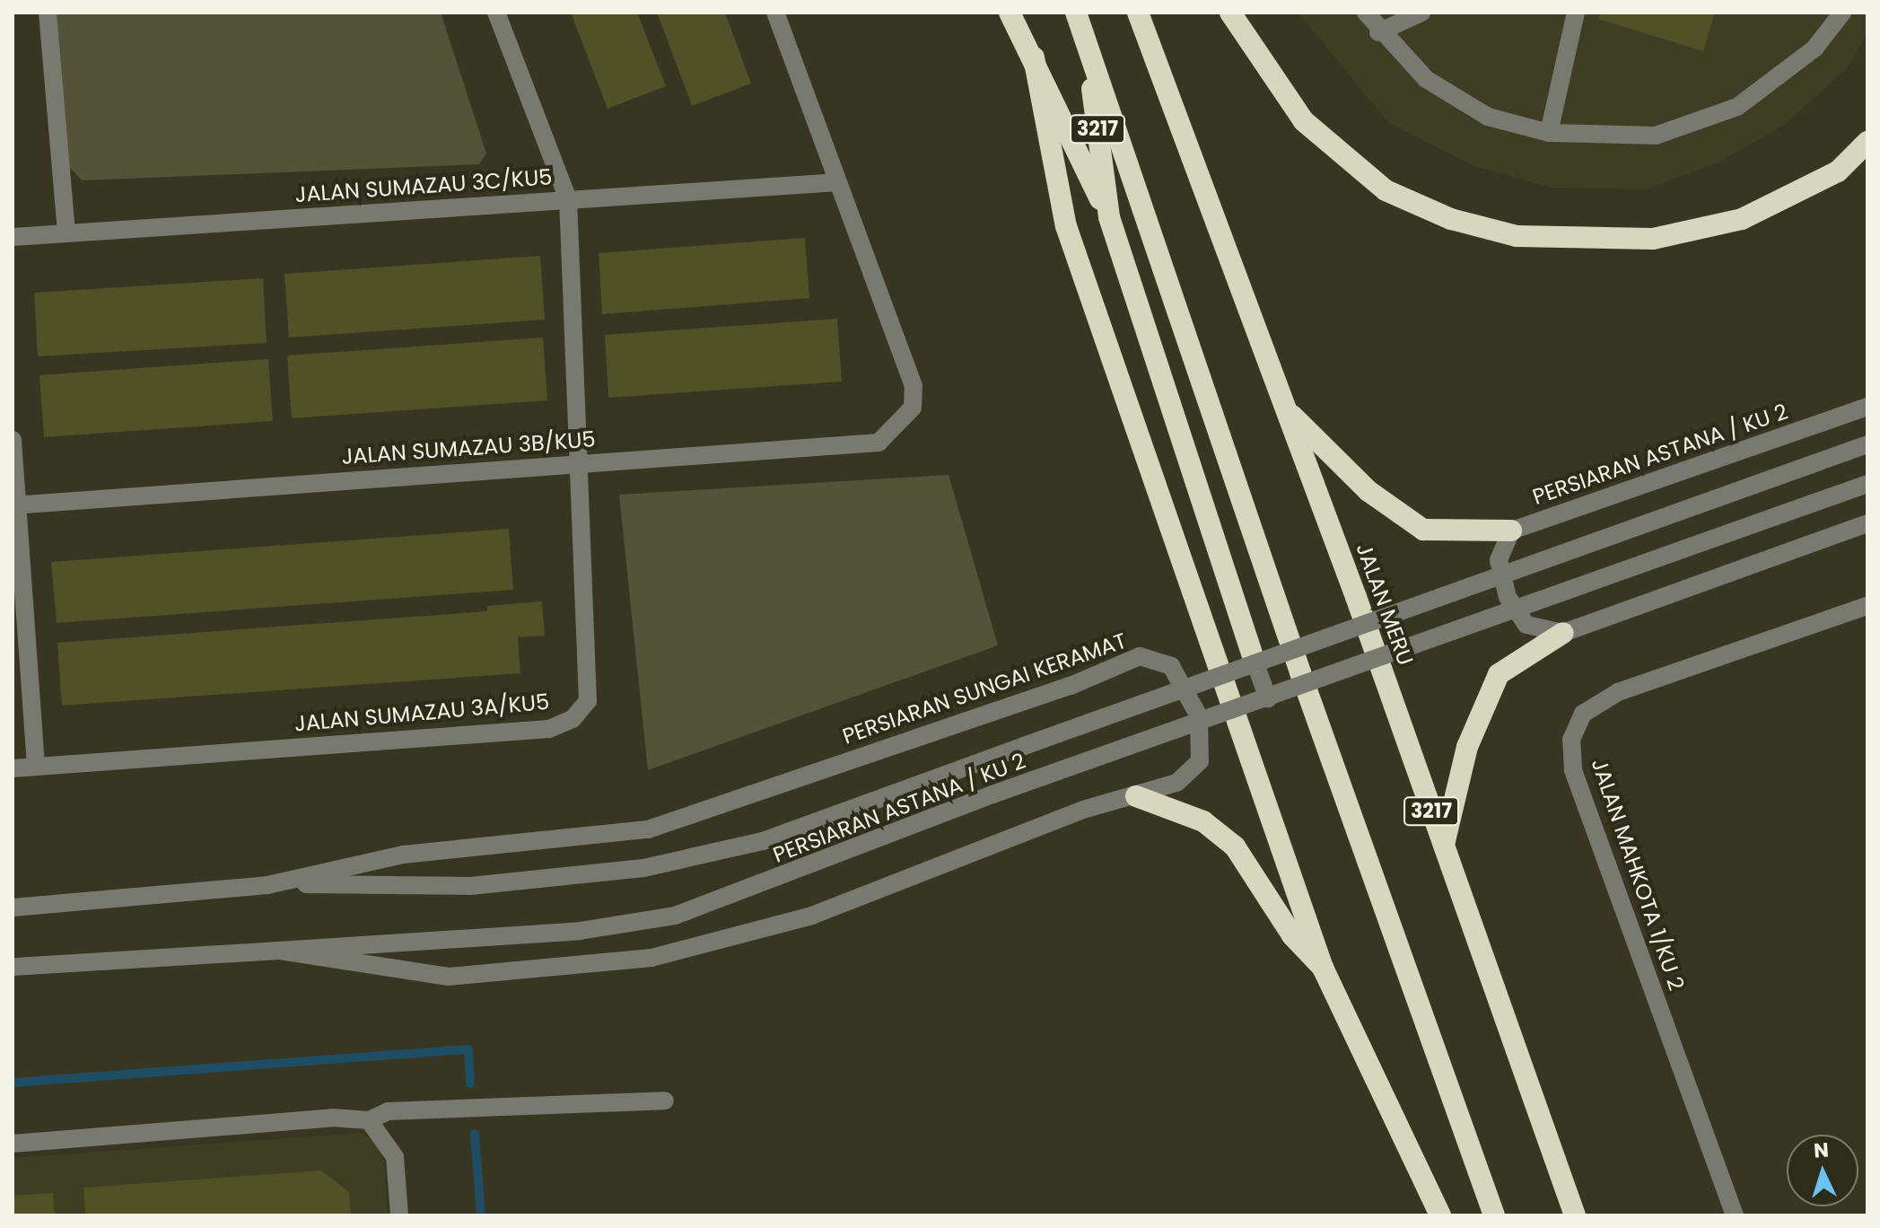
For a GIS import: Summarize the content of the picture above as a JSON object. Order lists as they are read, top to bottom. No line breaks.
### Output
{"streets":{"highway":["3217","JALAN MERU"],"street":["JALAN SUMAZAU 3C/KU5","JALAN SUMAZAU 3B/KU5","PERSIARAN ASTANA / KU 2","PERSIARAN SUNGAI KERAMAT","JALAN SUMAZAU 3A/KU5","JALAN MAHKOTA 1/KU 2"]},"crossings":[["3217","PERSIARAN ASTANA / KU 2"],["JALAN SUMAZAU 3C/KU5","JALAN SUMAZAU 3B/KU5"],["JALAN SUMAZAU 3C/KU5","JALAN SUMAZAU 3A/KU5"],["JALAN SUMAZAU 3B/KU5","JALAN SUMAZAU 3A/KU5"],["PERSIARAN ASTANA / KU 2","PERSIARAN SUNGAI KERAMAT"]],"north":"top"}
